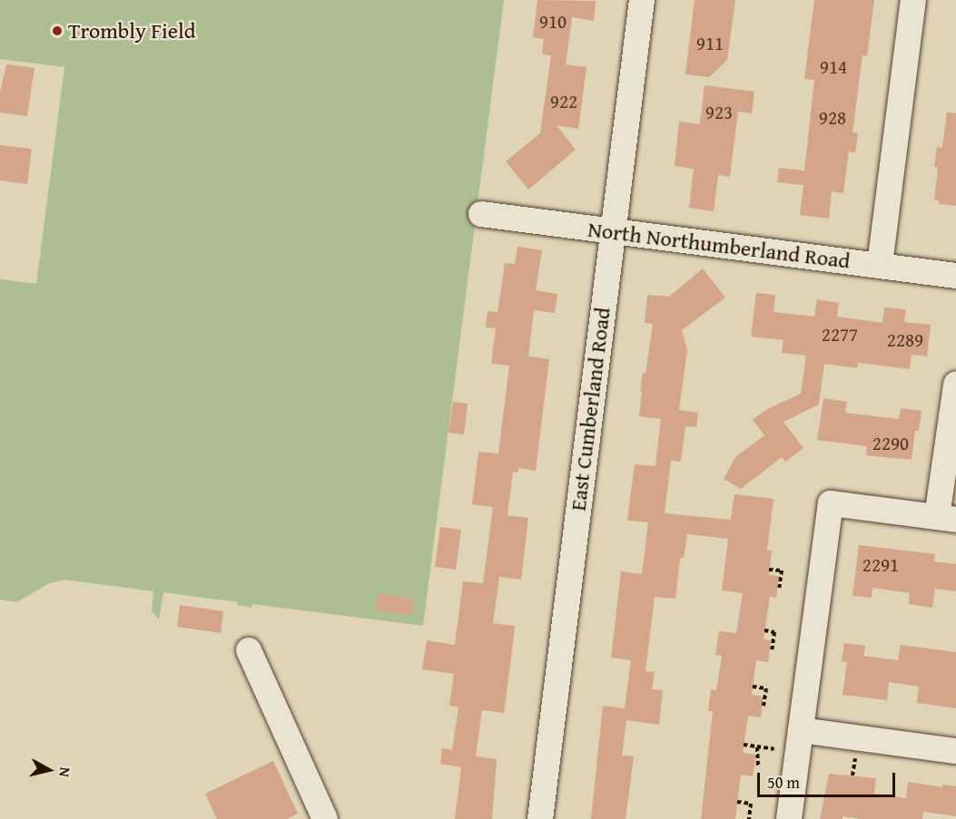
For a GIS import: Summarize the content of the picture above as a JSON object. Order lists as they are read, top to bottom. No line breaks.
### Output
{"streets":{"street":["North Northumberland Road","East Cumberland Road"]},"crossings":[["North Northumberland Road","East Cumberland Road"]],"places":["Trombly Field"],"house_numbers":["910","911","914","922","923","928","2277","2289","2290","2291"],"scale_bar":"50 m","north":"right"}
